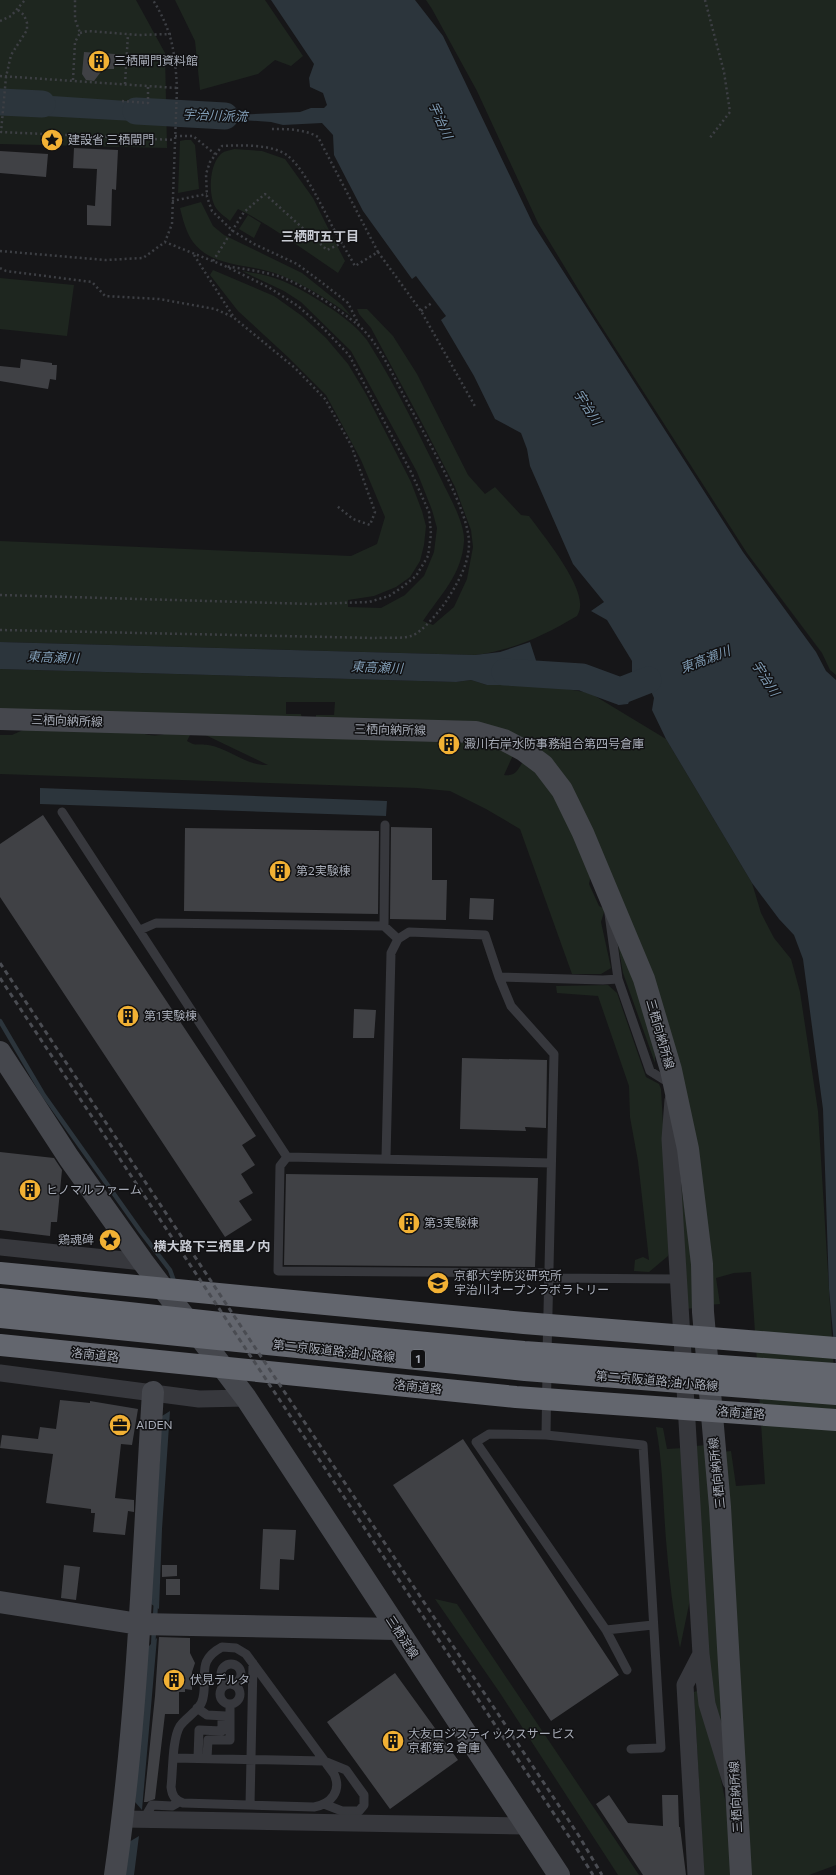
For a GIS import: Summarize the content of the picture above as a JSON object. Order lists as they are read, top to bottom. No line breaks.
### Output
{"streets":{"highway":["第二京阪道路;油小路線","洛南道路","1"],"street":["三栖向納所線","三栖淀線"]},"districts":["三栖町五丁目","横大路下三栖里ノ内"],"water":["宇治川派流","宇治川","東高瀬川"],"places":{"building":["三栖閘門資料館","澱川右岸水防事務組合第四号倉庫","第2実験棟","第1実験棟","ヒノマルファーム","第3実験棟","伏見デルタ","大友ロジスティックスサービス 京都第２倉庫"],"place":["建設省 三栖閘門","鶏魂碑"],"school or university":["京都大学防災研究所 宇治川オープンラボラトリー"],"office":["AIDEN"]}}
